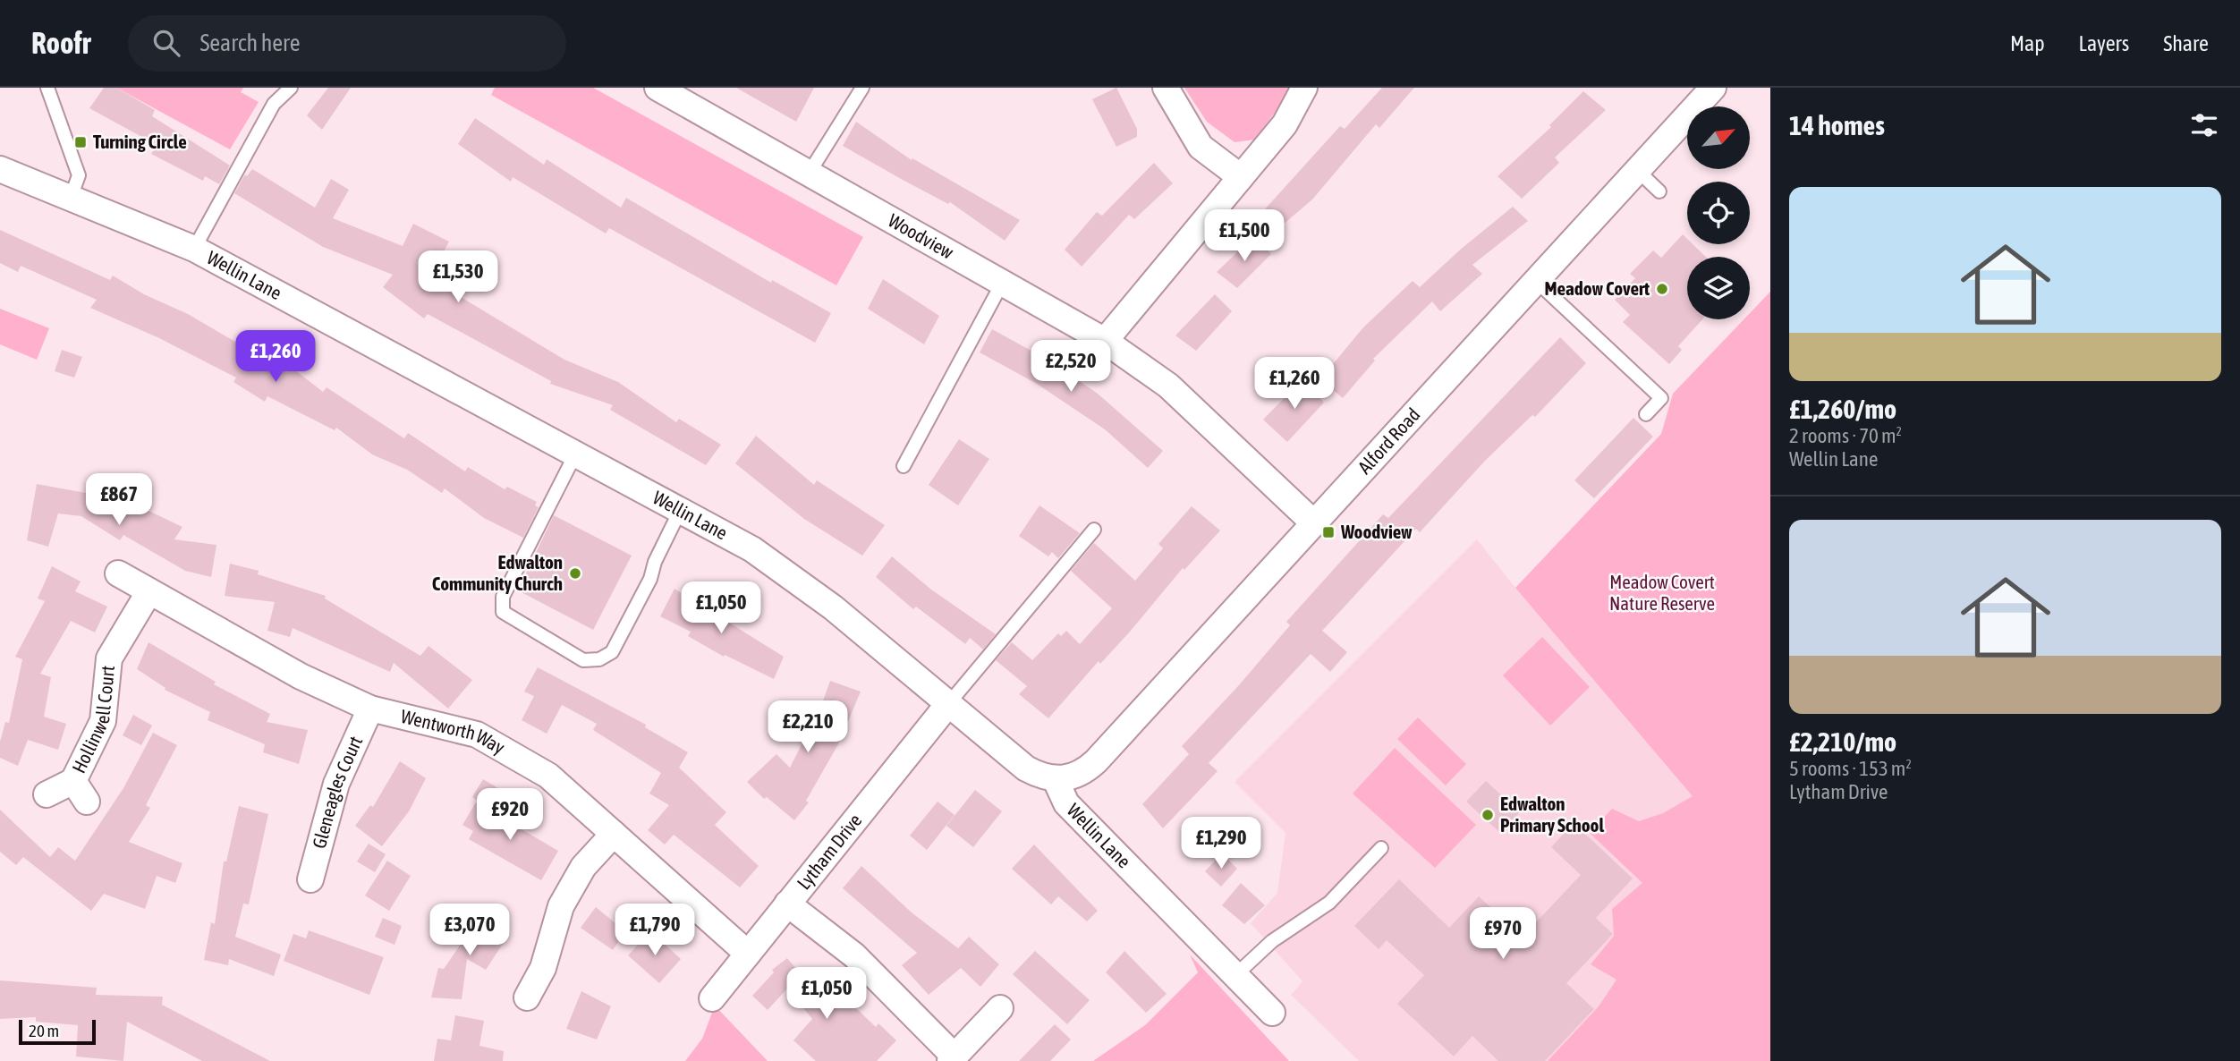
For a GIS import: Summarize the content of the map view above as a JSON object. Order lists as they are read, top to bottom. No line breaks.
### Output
{"streets":{"street":["Woodview","Wellin Lane","Alford Road","Hollinwell Court","Wentworth Way","Gleneagles Court","Lytham Drive"]},"crossings":[["Woodview","Alford Road"],["Wellin Lane","Alford Road"],["Wellin Lane","Lytham Drive"],["Hollinwell Court","Wentworth Way"],["Wentworth Way","Gleneagles Court"],["Wentworth Way","Lytham Drive"]],"parks":["Meadow Covert Nature Reserve"],"places":{"transit":["Turning Circle","Woodview"],"other":["Meadow Covert","Edwalton Community Church","Edwalton Primary School"]},"scale_bar":"20 m","north":"top right","page":{"header":"Roofr","search":"Search here","nav":["Map","Layers","Share"],"heading":"14 homes","list":[{"name":"£1,260/mo","note":"2 rooms · 70 m² · Wellin Lane"},{"name":"£2,210/mo","note":"5 rooms · 153 m² · Lytham Drive"}],"price":["£1,500","£1,530","£1,260","£2,520","£1,260","£867","£1,050","£2,210","£920","£1,290","£3,070","£1,790","£970","£1,050"],"scale":"20 m"}}
